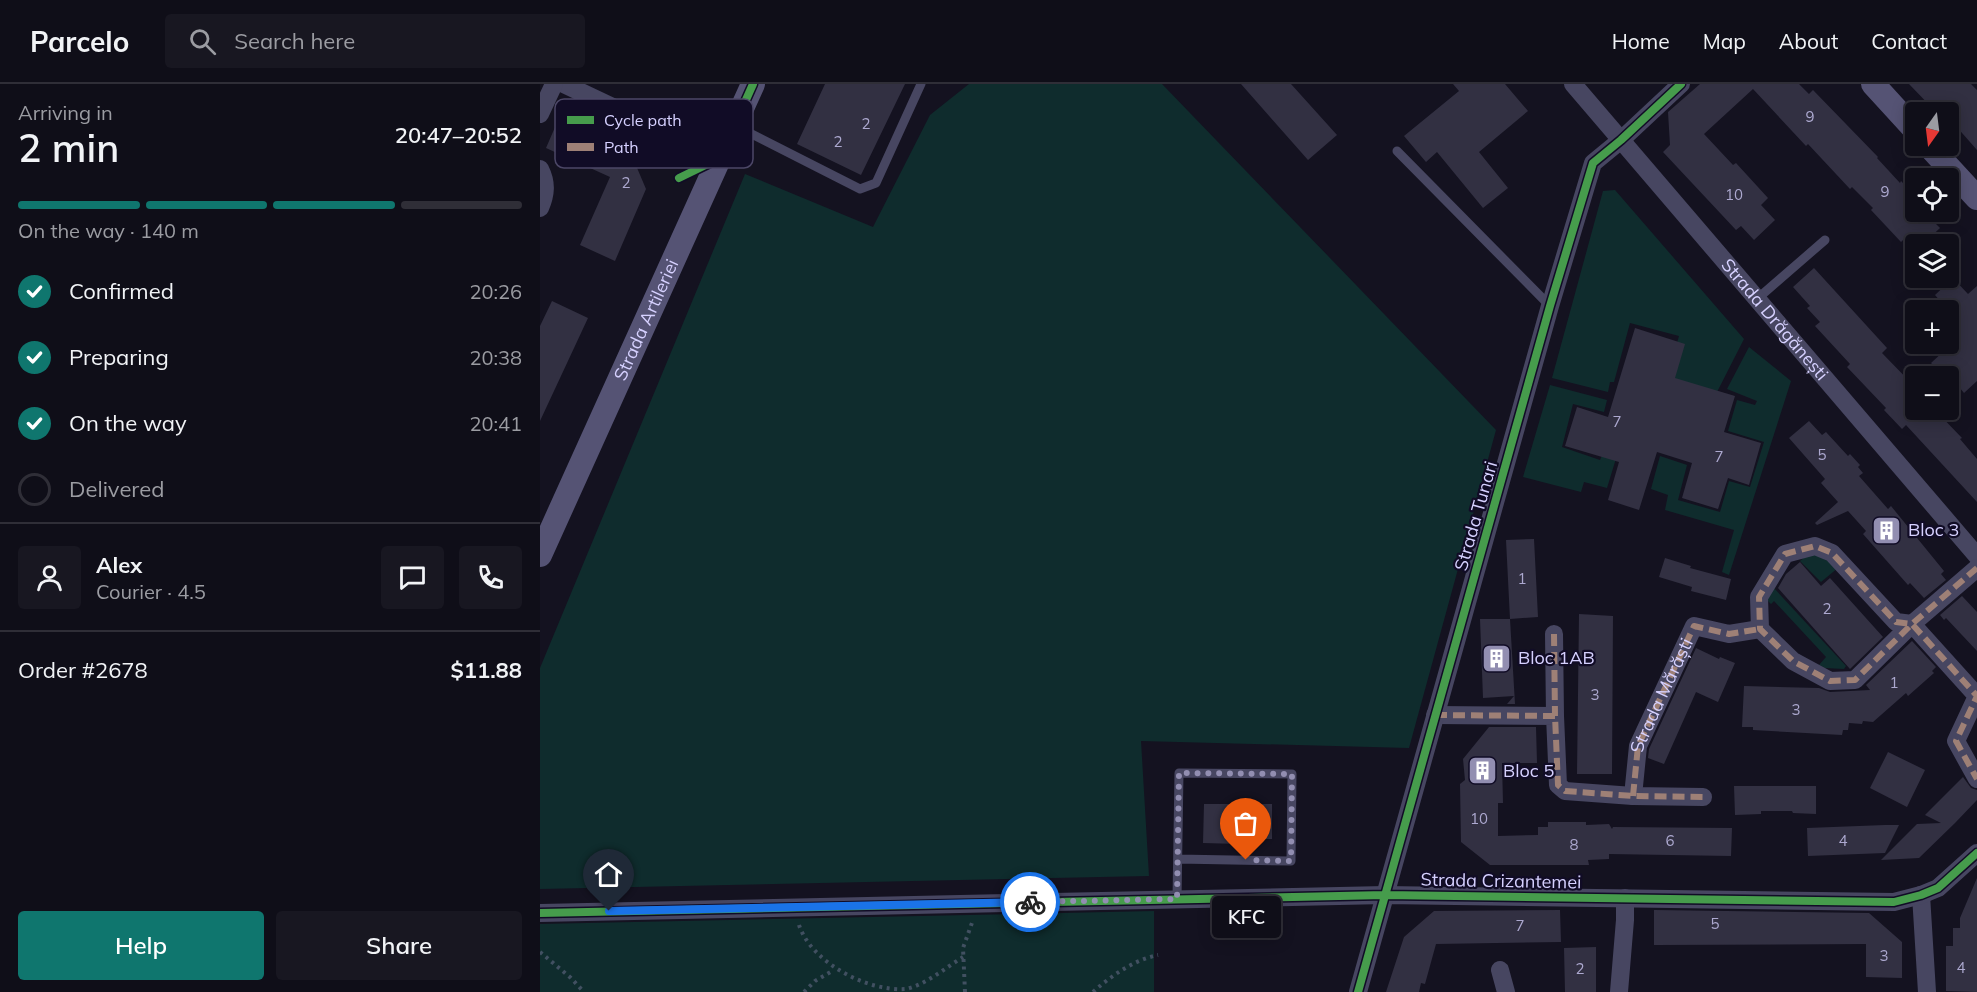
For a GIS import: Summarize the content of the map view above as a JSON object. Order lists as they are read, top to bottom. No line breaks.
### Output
{"streets":{"main road":["Strada Artileriei"],"street":["Strada Drăgănești","Strada Tunari","Strada Mărăști","Strada Crizantemei"]},"crossings":[["Strada Drăgănești","Strada Tunari"],["Strada Tunari","Strada Crizantemei"]],"places":{"building":["Bloc 3","Bloc 1AB","Bloc 5"],"other":["KFC"]},"house_numbers":["9","2","2","2","9","10","7","5","7","1","2","1","3","3","10","6","4","8","5","7","3","4","2"],"legend":["Cycle path","Path"],"north":"bottom","page":{"header":"Parcelo","search":"Search here","nav":["Home","Map","About","Contact"],"heading":["2 min","Arriving in","20:47–20:52"],"panel":["Alex","Courier · 4.5","Order #2678","$11.88"],"map_buttons":["+","−"],"bar":"On the way · 140 m","list":[["Confirmed","20:26"],["Preparing","20:38"],["On the way","20:41"],"Delivered"],"bubble":"KFC","buttons":["Help","Share"]}}
